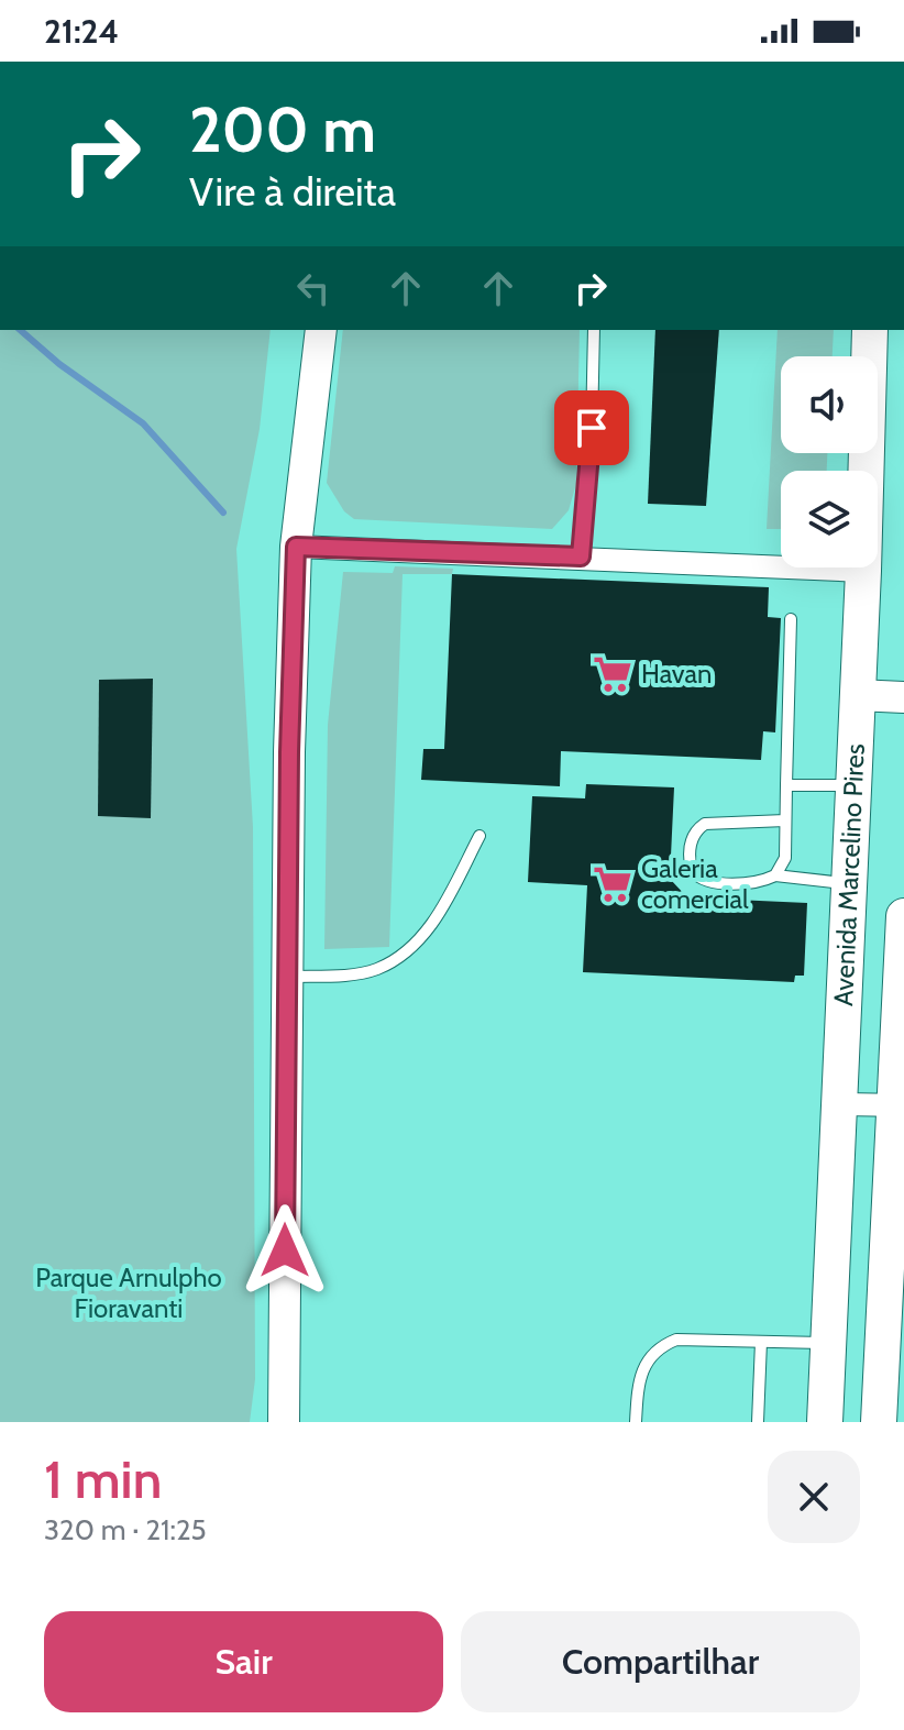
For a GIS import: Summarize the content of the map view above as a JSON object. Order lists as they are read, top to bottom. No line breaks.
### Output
{"streets":{"main road":["Avenida Marcelino Pires"]},"parks":["Parque Arnulpho Fioravanti"],"places":{"supermarket":["Havan","Galeria comercial"]},"page":{"status":"21:24","turn":["200 m","Vire à direita"],"heading":["1 min","320 m · 21:25"],"buttons":["Sair","Compartilhar"]}}
